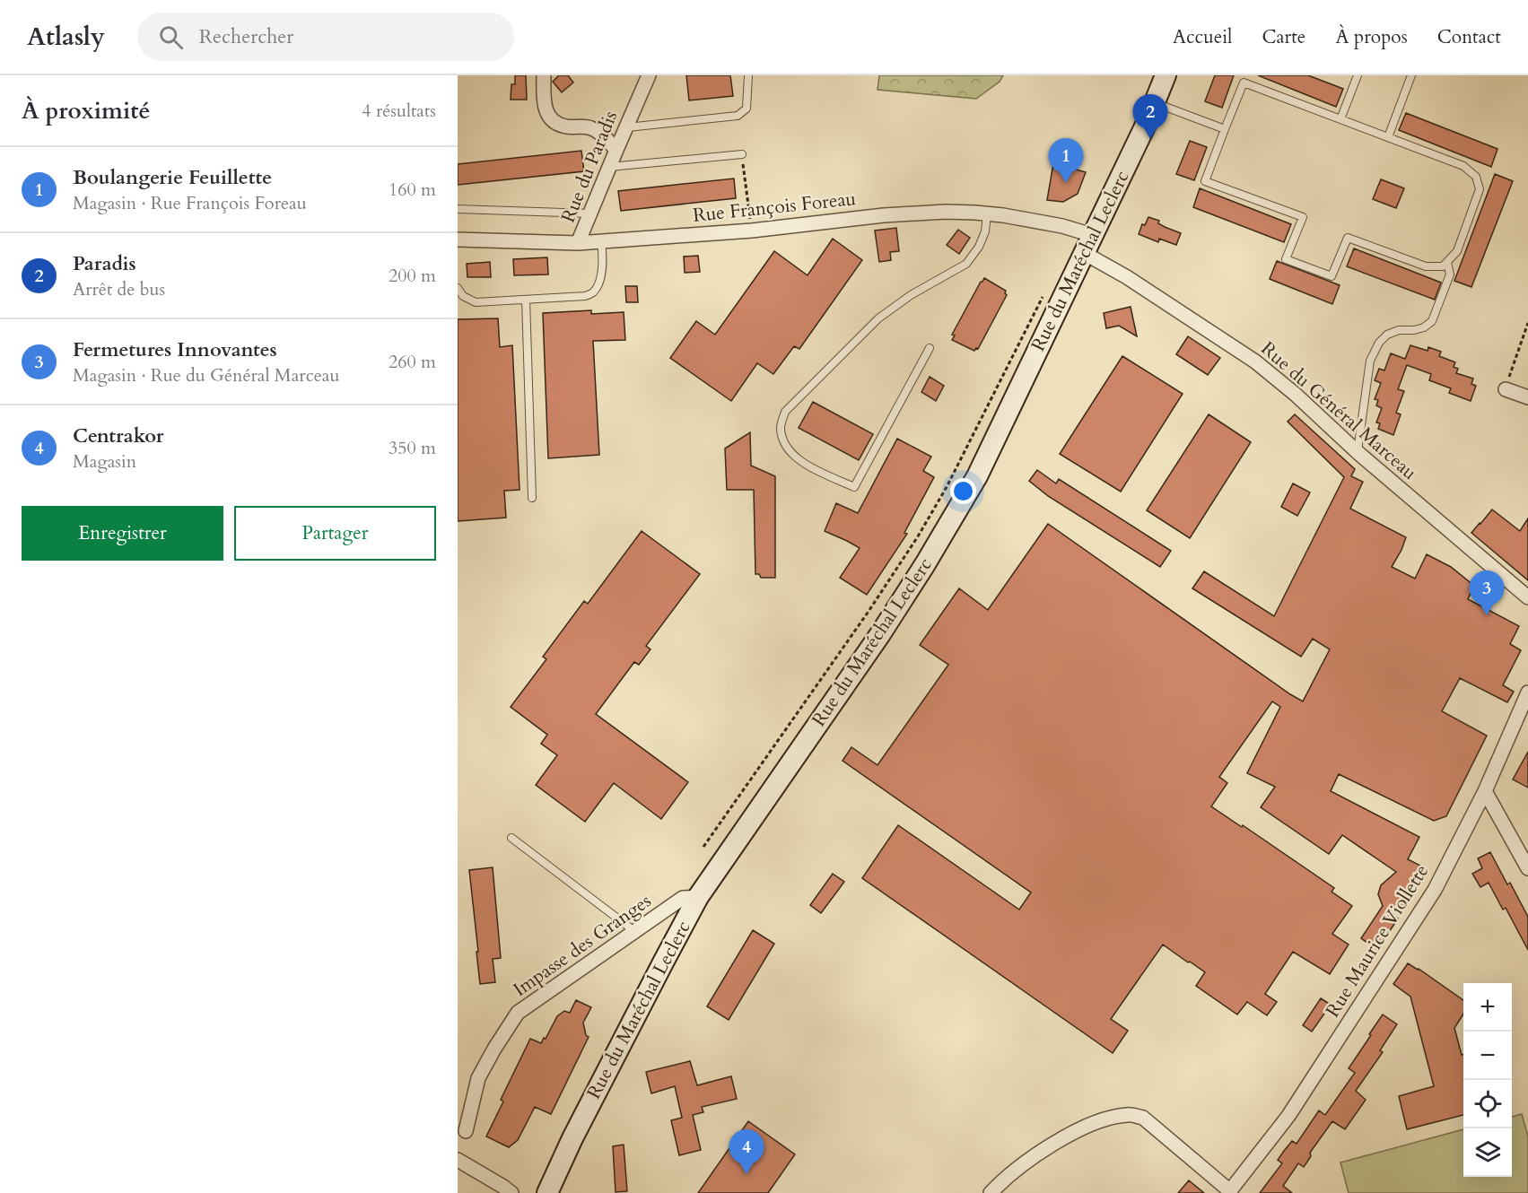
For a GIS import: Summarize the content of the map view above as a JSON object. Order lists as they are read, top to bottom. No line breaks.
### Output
{"streets":{"main road":["Rue du Maréchal Leclerc"],"street":["Rue du Paradis","Rue François Foreau","Rue du Général Marceau","Rue Maurice Viollette","Impasse des Granges"]},"crossings":[["Rue du Paradis","Rue François Foreau"],["Rue François Foreau","Rue du Maréchal Leclerc"],["Rue François Foreau","Rue du Général Marceau"],["Rue du Maréchal Leclerc","Rue du Général Marceau"],["Rue du Maréchal Leclerc","Impasse des Granges"]],"page":{"header":"Atlasly","search":"Rechercher","nav":["Accueil","Carte","À propos","Contact"],"heading":["À proximité","4 résultats"],"pins":["2","1","3","4"],"list":[{"mark":"1","name":"Boulangerie Feuillette","note":"Magasin · Rue François Foreau","value":"160 m"},{"mark":"2","name":"Paradis","note":"Arrêt de bus","value":"200 m"},{"mark":"3","name":"Fermetures Innovantes","note":"Magasin · Rue du Général Marceau","value":"260 m"},{"mark":"4","name":"Centrakor","note":"Magasin","value":"350 m"}],"buttons":["Enregistrer","Partager"],"map_buttons":["+","−"]}}
